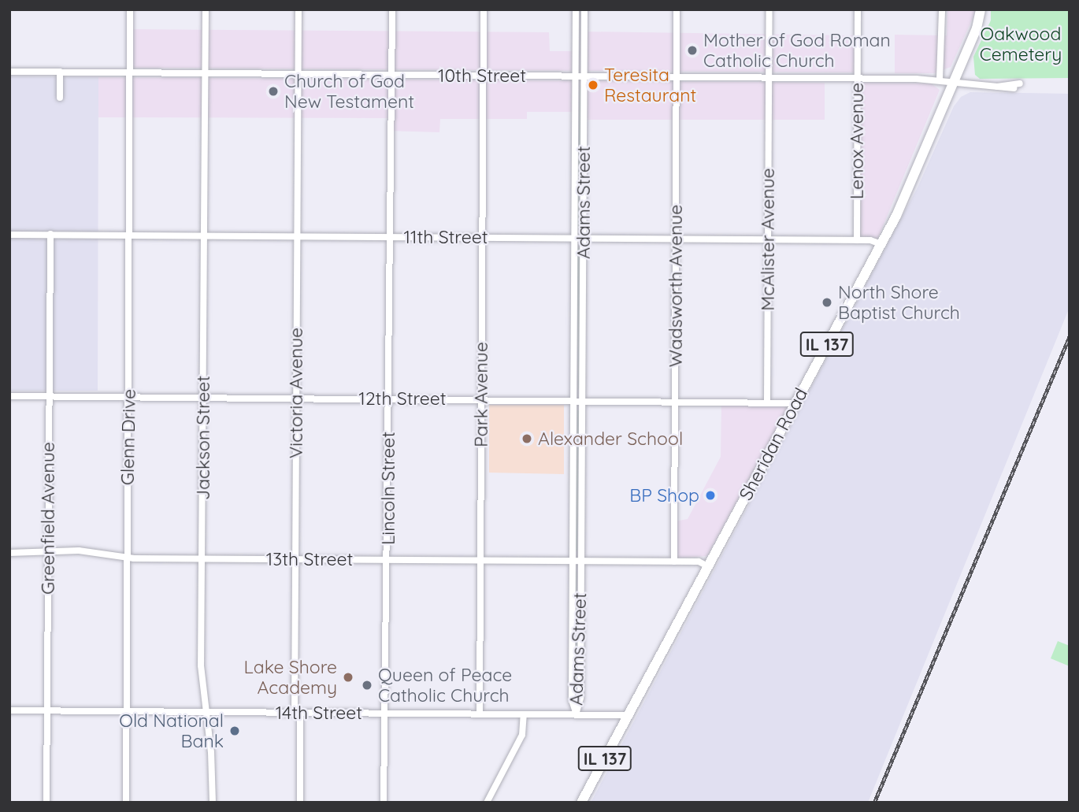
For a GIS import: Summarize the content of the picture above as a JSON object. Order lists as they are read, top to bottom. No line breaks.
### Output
{"streets":{"highway":["IL 137","Sheridan Road"],"street":["10th Street","Lenox Avenue","Adams Street","11th Street","McAlister Avenue","Wadsworth Avenue","Victoria Avenue","Park Avenue","12th Street","Glenn Drive","Jackson Street","Lincoln Street","Greenfield Avenue","13th Street","14th Street"]},"crossings":[["10th Street","Lenox Avenue"],["10th Street","Adams Street"],["10th Street","McAlister Avenue"],["10th Street","Wadsworth Avenue"],["10th Street","IL 137"],["10th Street","Victoria Avenue"],["10th Street","Park Avenue"],["10th Street","Glenn Drive"],["10th Street","Jackson Street"],["10th Street","Sheridan Road"],["10th Street","Lincoln Street"],["Lenox Avenue","11th Street"],["Adams Street","11th Street"],["Adams Street","12th Street"],["Adams Street","13th Street"],["Adams Street","14th Street"],["11th Street","McAlister Avenue"],["11th Street","Wadsworth Avenue"],["11th Street","Victoria Avenue"],["11th Street","Park Avenue"],["11th Street","Glenn Drive"],["11th Street","Jackson Street"],["11th Street","Sheridan Road"],["11th Street","Lincoln Street"],["11th Street","Greenfield Avenue"],["McAlister Avenue","12th Street"],["Wadsworth Avenue","12th Street"],["Wadsworth Avenue","13th Street"],["IL 137","Sheridan Road"],["Victoria Avenue","12th Street"],["Victoria Avenue","13th Street"],["Victoria Avenue","14th Street"],["Park Avenue","12th Street"],["Park Avenue","13th Street"],["Park Avenue","14th Street"],["12th Street","Glenn Drive"],["12th Street","Jackson Street"],["12th Street","Sheridan Road"],["12th Street","Lincoln Street"],["12th Street","Greenfield Avenue"],["Glenn Drive","13th Street"],["Glenn Drive","14th Street"],["Jackson Street","13th Street"],["Jackson Street","14th Street"],["Sheridan Road","13th Street"],["Sheridan Road","14th Street"],["Lincoln Street","13th Street"],["Lincoln Street","14th Street"],["Greenfield Avenue","13th Street"],["Greenfield Avenue","14th Street"]],"parks":["Oakwood Cemetery"],"places":["Mother of God Roman Catholic Church","Teresita Restaurant","Church of God New Testament","North Shore Baptist Church","Alexander School","BP Shop","Lake Shore Academy","Queen of Peace Catholic Church","Old National Bank"]}
